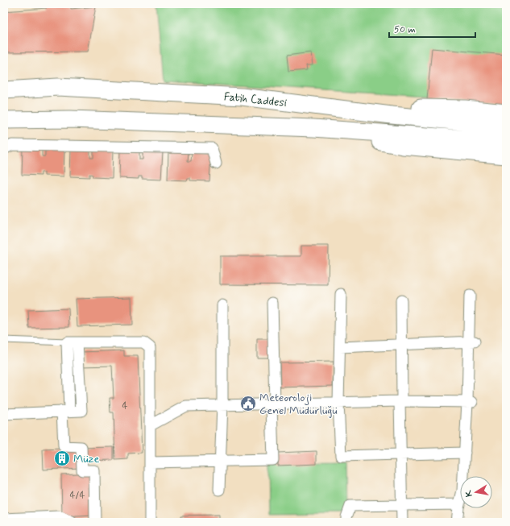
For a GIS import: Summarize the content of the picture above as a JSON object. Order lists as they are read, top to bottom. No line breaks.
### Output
{"streets":{"main road":["Fatih Caddesi"]},"places":{"public building":["Meteoroloji Genel Müdürlüğü"],"building":["Müze"]},"house_numbers":["4","4/4"],"scale_bar":"50 m","north":"left"}
